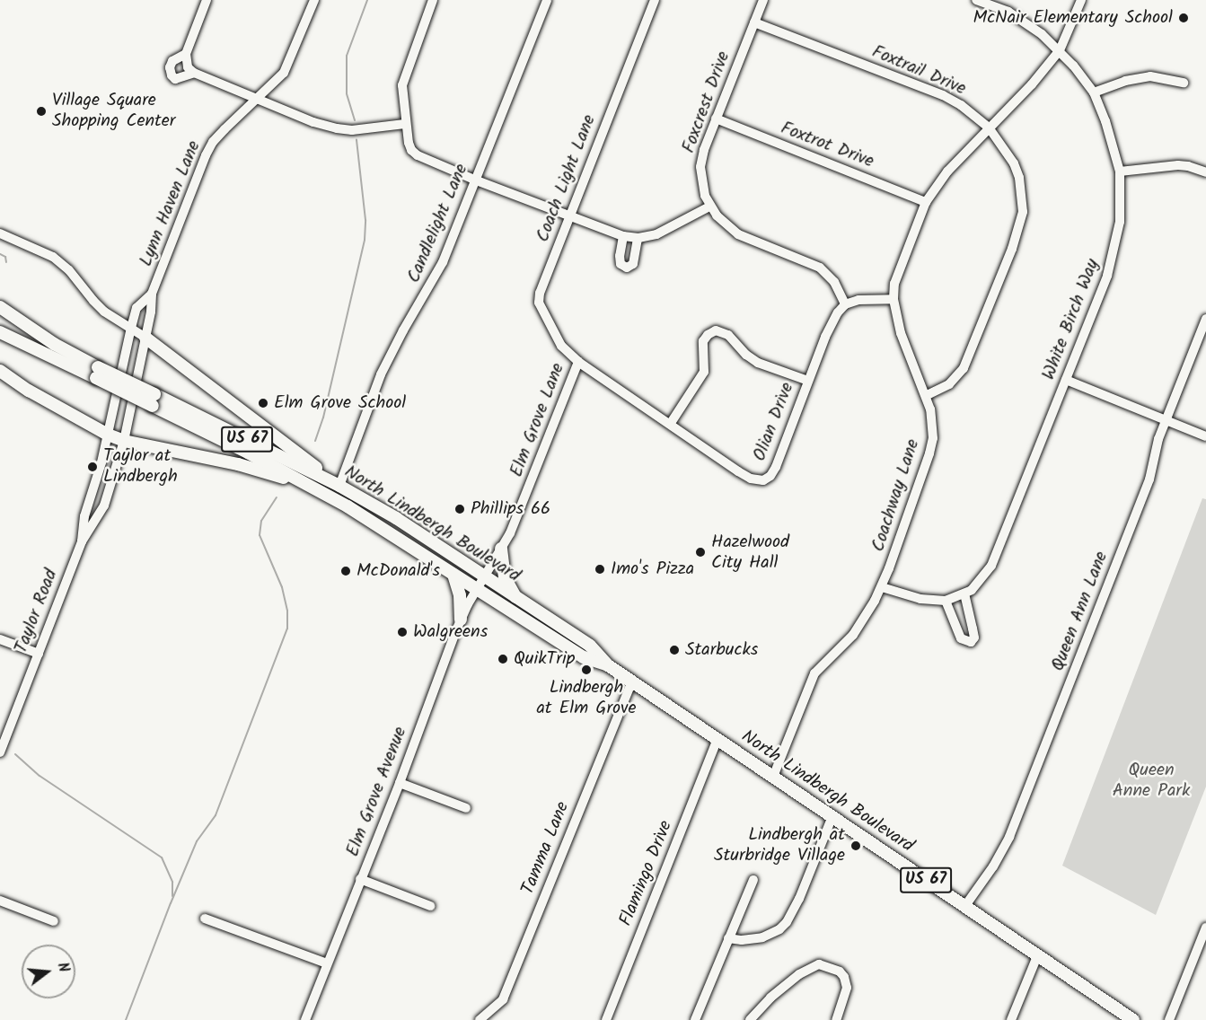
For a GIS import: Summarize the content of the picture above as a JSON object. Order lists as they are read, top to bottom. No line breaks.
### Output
{"streets":{"main road":["US 67","North Lindbergh Boulevard"],"street":["Foxtrail Drive","Foxcrest Drive","Foxtrot Drive","Coach Light Lane","Lynn Haven Lane","Candlelight Lane","White Birch Way","Elm Grove Lane","Olian Drive","Coachway Lane","Taylor Road","Queen Ann Lane","Elm Grove Avenue","Tamma Lane","Flamingo Drive"]},"crossings":[["Foxtrail Drive","Foxcrest Drive"],["Foxtrail Drive","Coachway Lane"],["Foxcrest Drive","Foxtrot Drive"],["Foxcrest Drive","Olian Drive"],["Foxtrot Drive","Coachway Lane"],["Coach Light Lane","Elm Grove Lane"],["Coach Light Lane","Olian Drive"],["Lynn Haven Lane","Taylor Road"],["Candlelight Lane","North Lindbergh Boulevard"],["White Birch Way","Coachway Lane"],["Elm Grove Lane","Olian Drive"],["Elm Grove Lane","North Lindbergh Boulevard"],["Elm Grove Lane","Elm Grove Avenue"],["Coachway Lane","North Lindbergh Boulevard"],["North Lindbergh Boulevard","Queen Ann Lane"],["North Lindbergh Boulevard","Elm Grove Avenue"],["North Lindbergh Boulevard","Tamma Lane"],["North Lindbergh Boulevard","Flamingo Drive"]],"parks":["Queen Anne Park"],"places":["McNair Elementary School","Village Square Shopping Center","Elm Grove School","Taylor at Lindbergh","Phillips 66","Hazelwood City Hall","Imo's Pizza","McDonald's","Walgreens","Starbucks","QuikTrip","Lindbergh at Elm Grove","Lindbergh at Sturbridge Village"],"north":"right"}
